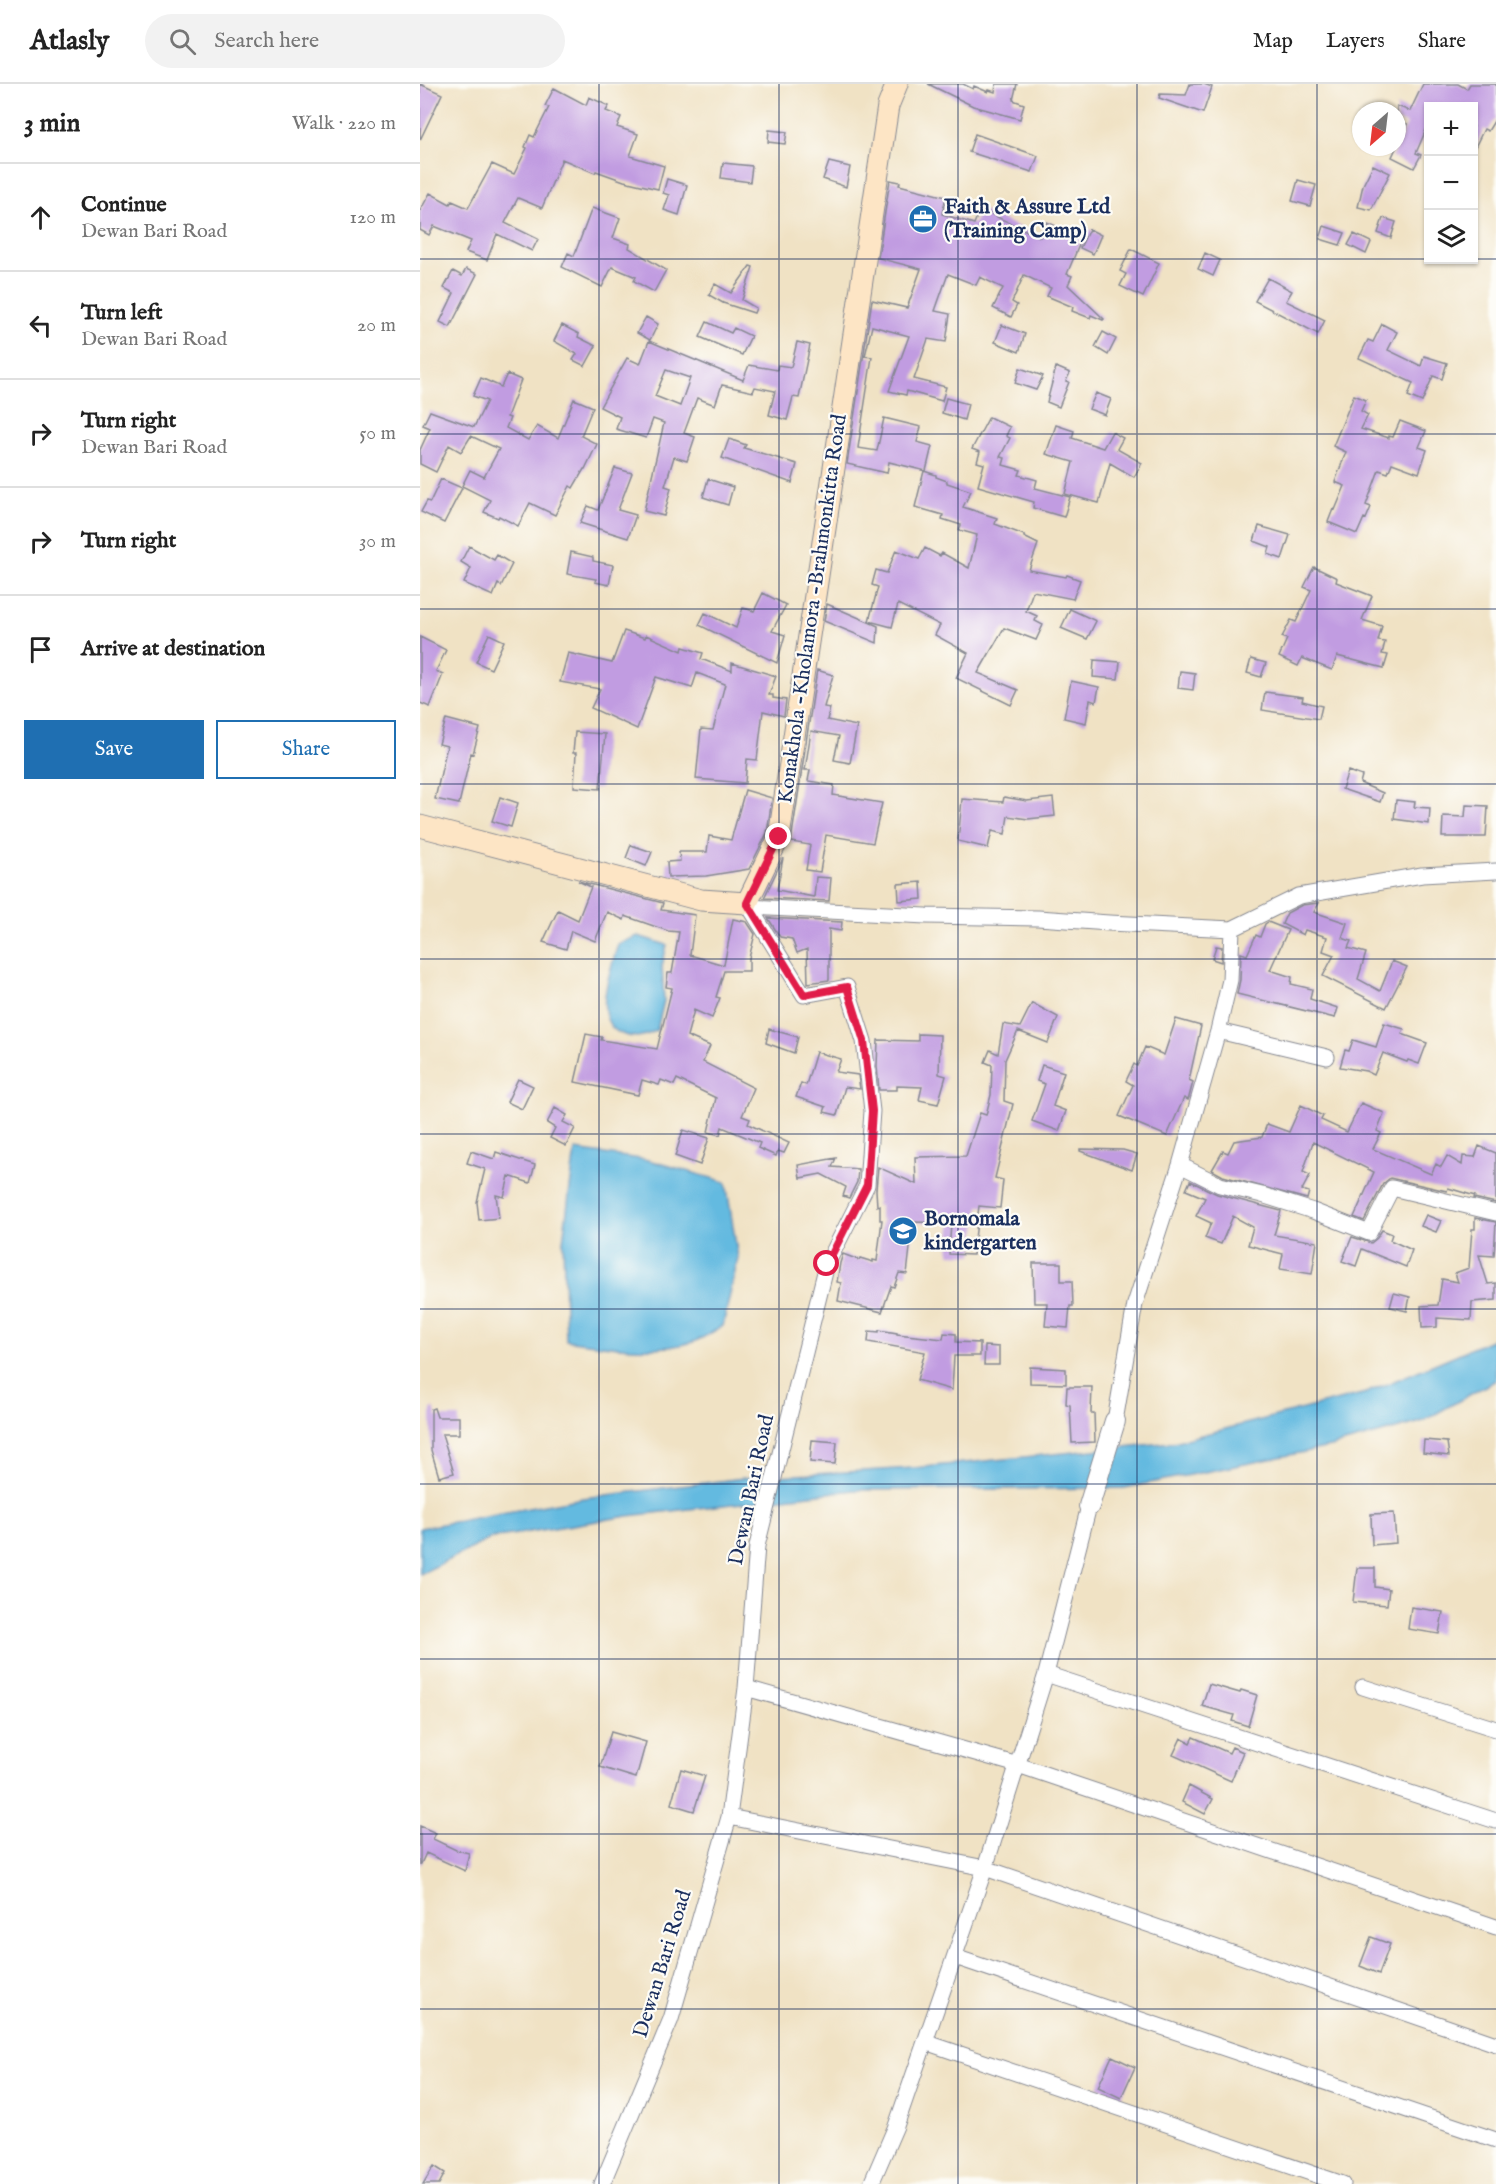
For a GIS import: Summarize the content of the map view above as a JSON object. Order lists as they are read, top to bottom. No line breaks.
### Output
{"streets":{"main road":["Konakhola -Kholamora -Brahmonkitta Road"],"street":["Dewan Bari Road"]},"crossings":[["Konakhola -Kholamora -Brahmonkitta Road","Dewan Bari Road"]],"places":{"office":["Faith & Assure Ltd (Training Camp)"],"school or university":["Bornomala kindergarten"]},"north":"bottom left","page":{"header":"Atlasly","search":"Search here","nav":["Map","Layers","Share"],"heading":["3 min","Walk · 220 m"],"map_buttons":["+","−"],"list":[["Continue","Dewan Bari Road","120 m"],["Turn left","Dewan Bari Road","20 m"],["Turn right","Dewan Bari Road","50 m"],["Turn right","30 m"],"Arrive at destination"],"buttons":["Save","Share"]}}
